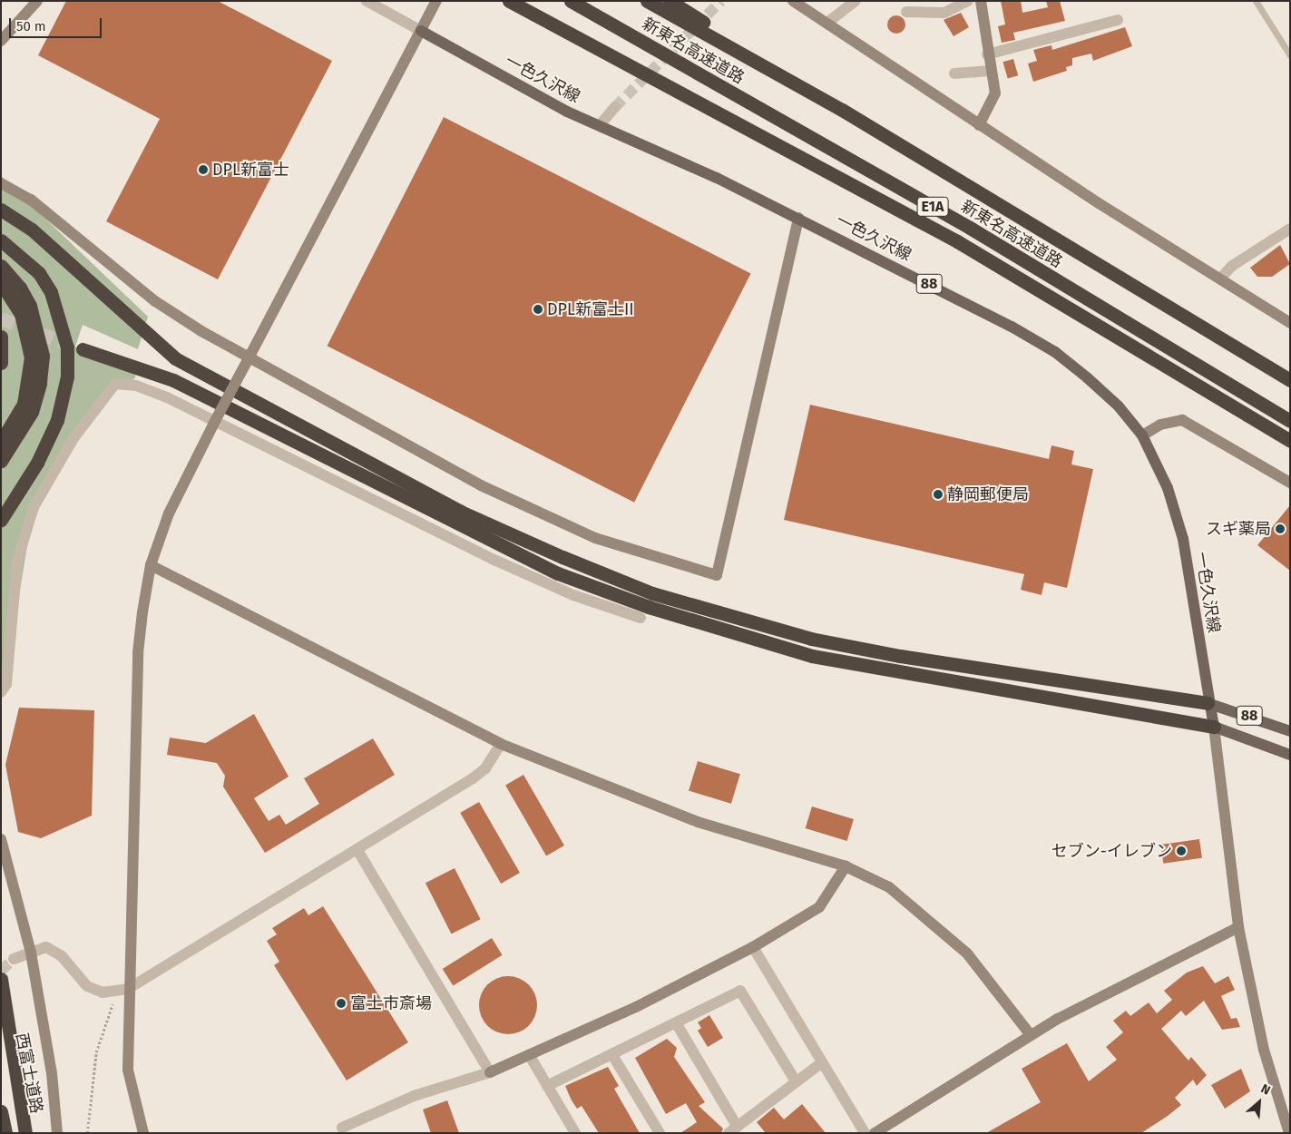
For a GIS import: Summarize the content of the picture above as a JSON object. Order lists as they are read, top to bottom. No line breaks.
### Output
{"streets":{"highway":["新東名高速道路","E1A","西富士道路"],"main road":["一色久沢線","88"]},"crossings":[["一色久沢線","88"]],"places":["DPL新富士","DPL新富士II","静岡郵便局","スギ薬局","セブン-イレブン","富士市斎場"],"scale_bar":"50 m","north":"top right"}
